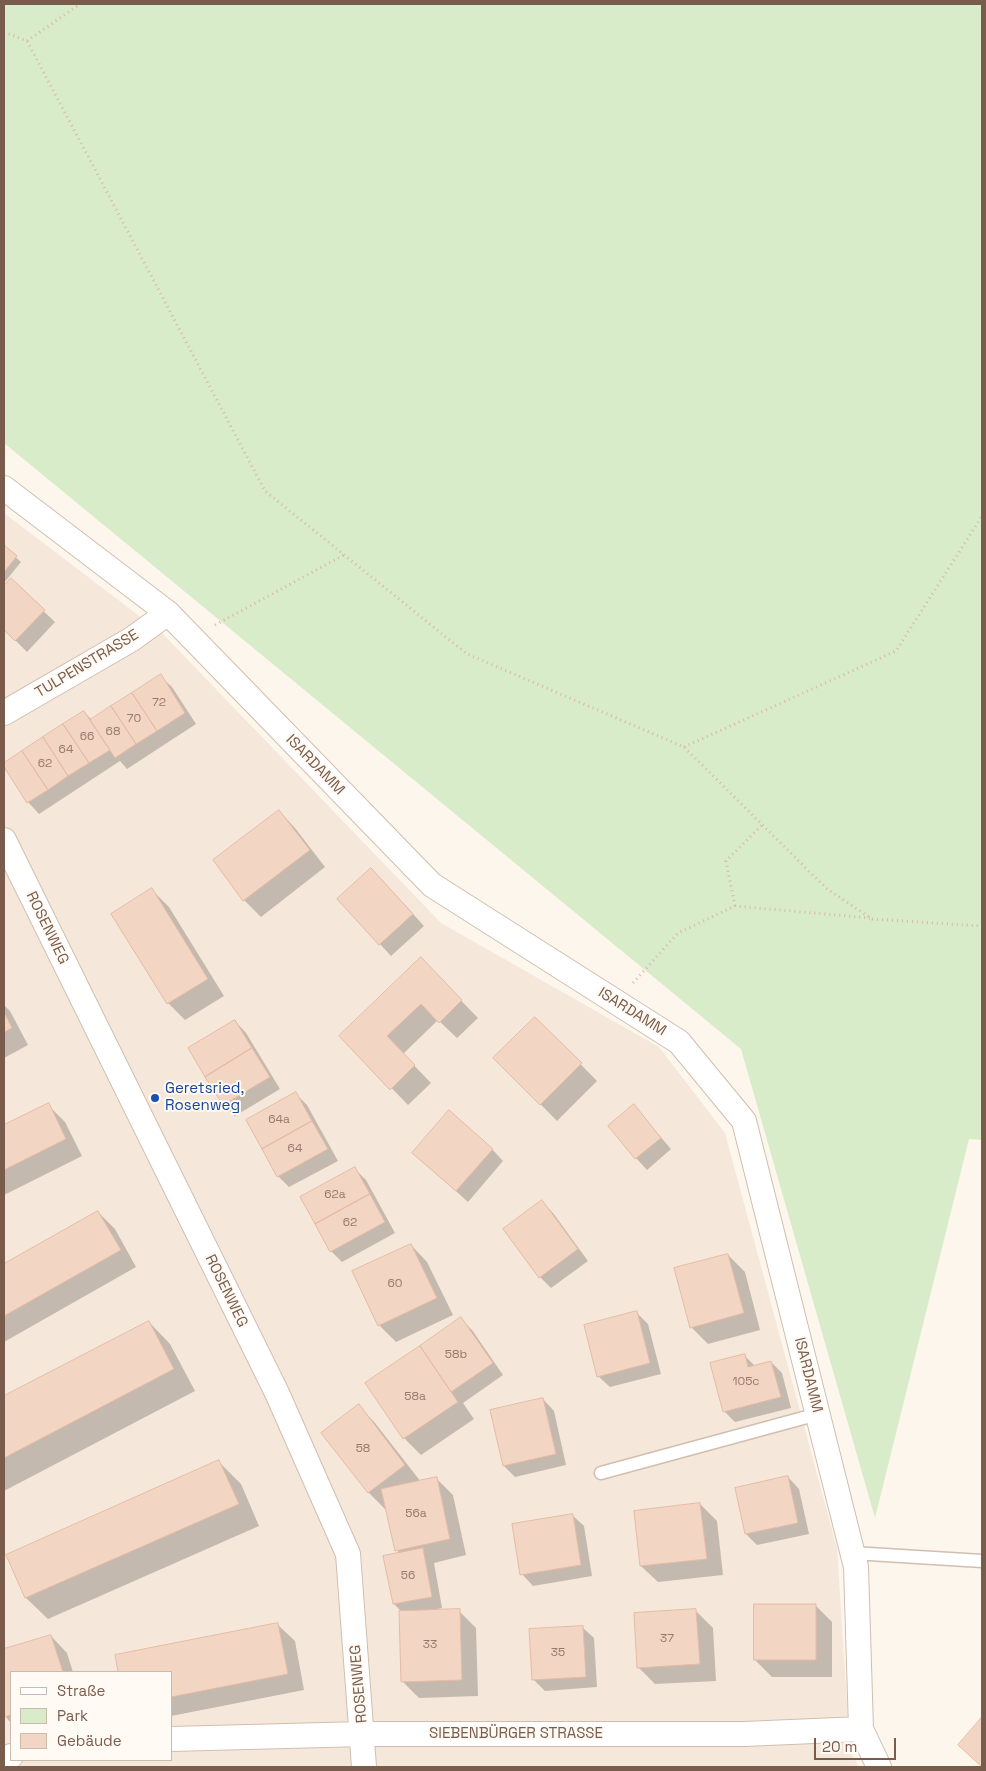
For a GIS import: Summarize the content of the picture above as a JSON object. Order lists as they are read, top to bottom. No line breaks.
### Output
{"streets":{"street":["TULPENSTRASSE","ISARDAMM","ROSENWEG","SIEBENBÜRGER STRASSE"]},"crossings":[["TULPENSTRASSE","ISARDAMM"],["ISARDAMM","SIEBENBÜRGER STRASSE"],["ROSENWEG","SIEBENBÜRGER STRASSE"]],"places":["Geretsried, Rosenweg"],"house_numbers":["72","70","68","66","64","62","64a","64","62a","62","60","58b","105c","58a","58","56a","56","37","33","35"],"legend":["Straße","Park","Gebäude"],"scale_bar":"20 m"}
